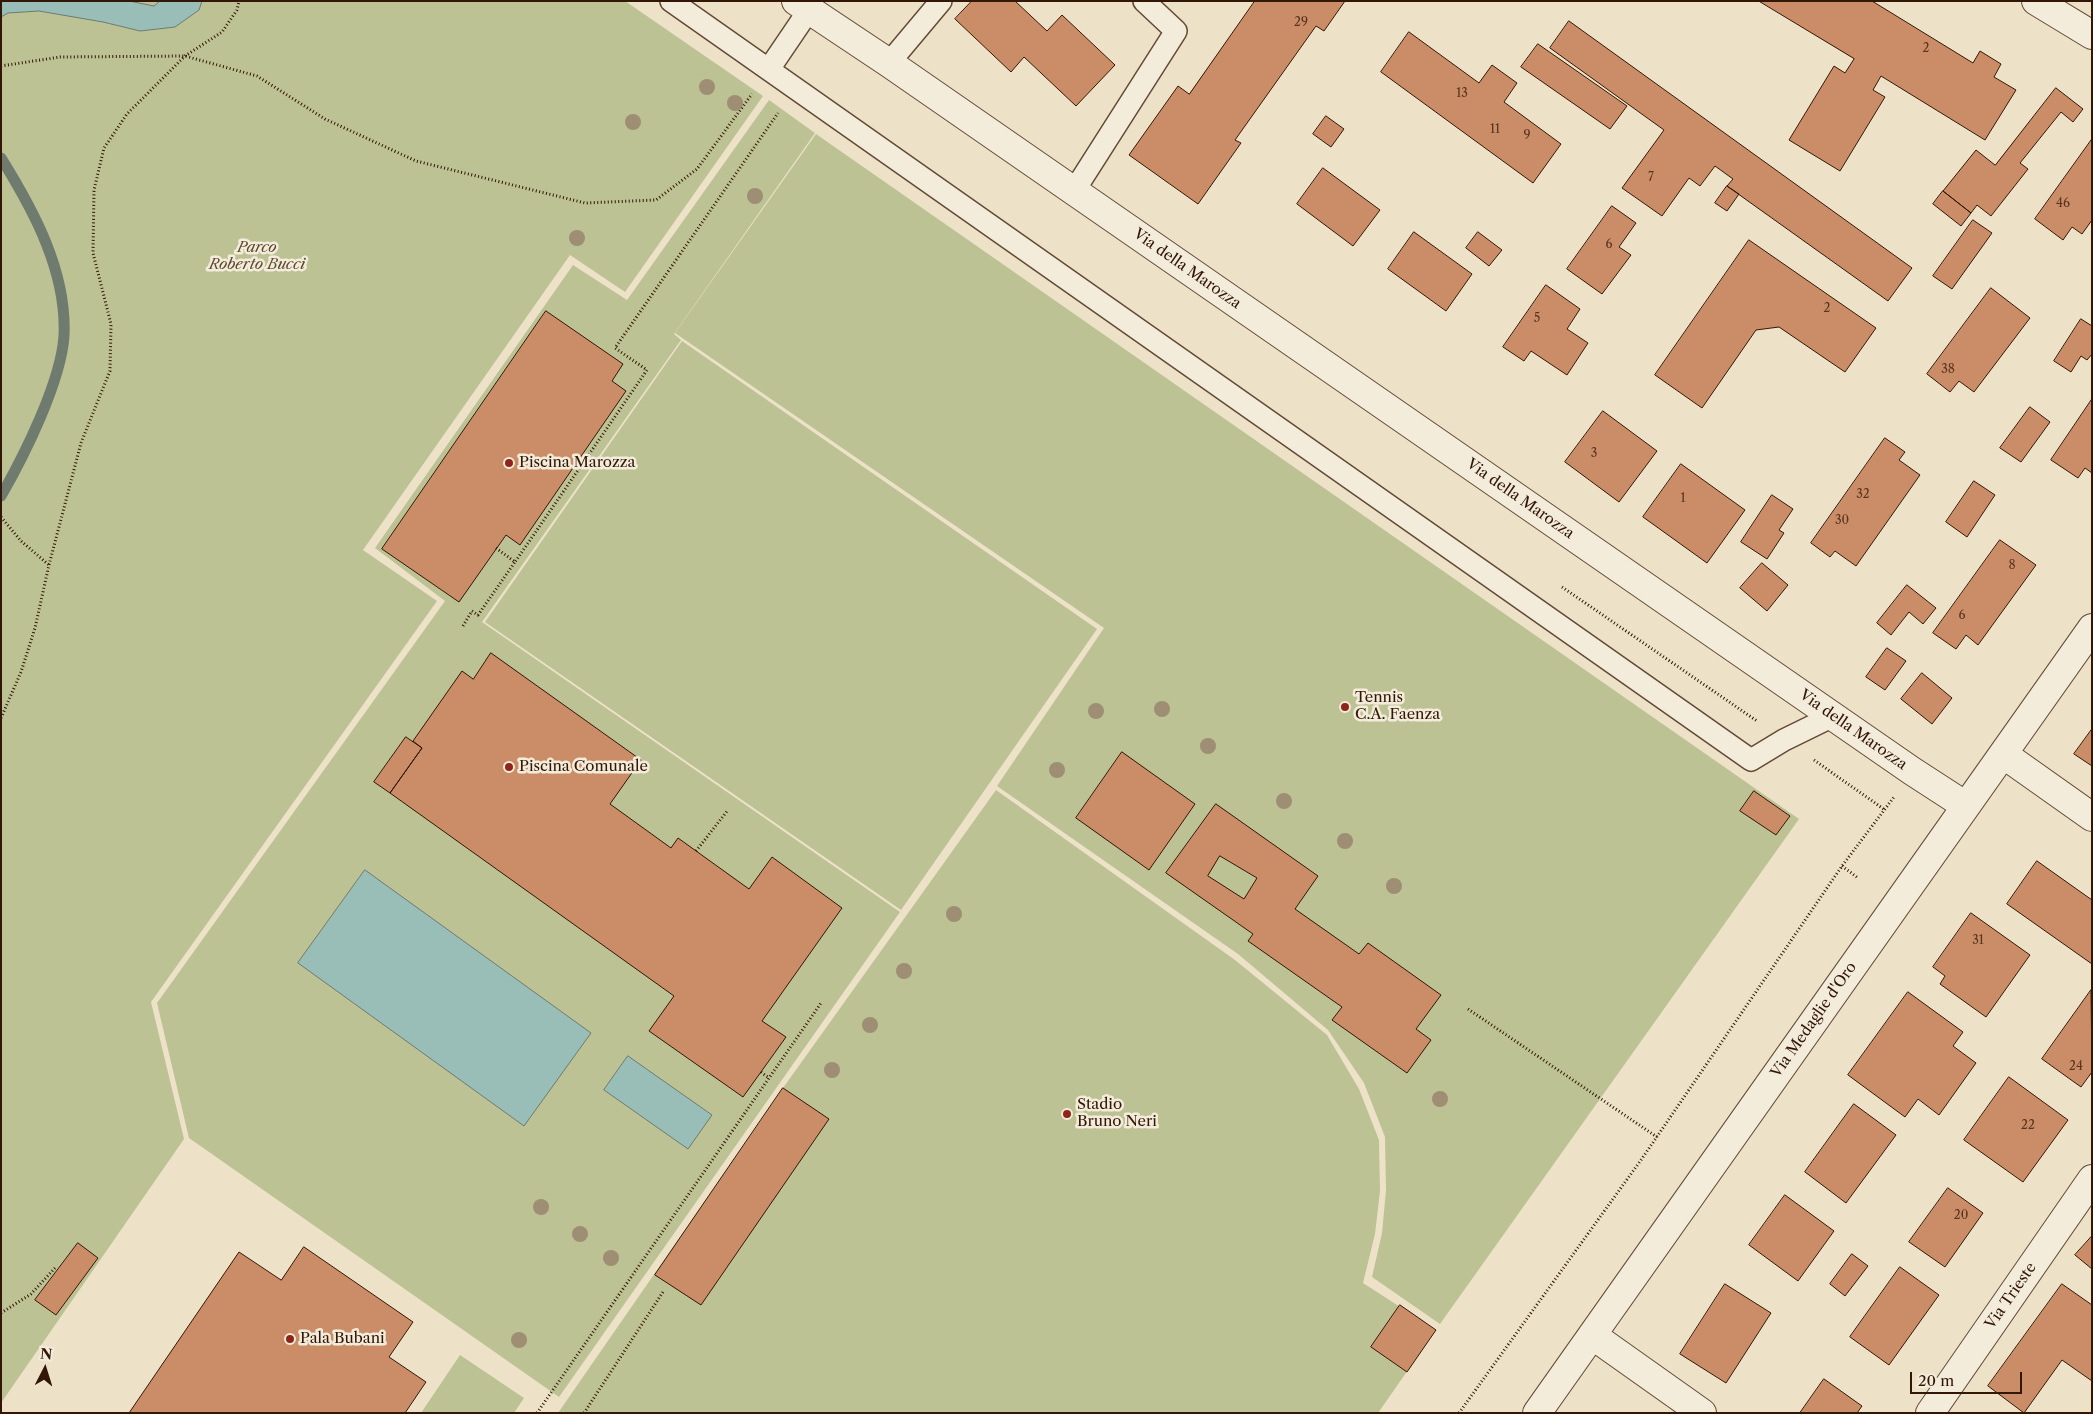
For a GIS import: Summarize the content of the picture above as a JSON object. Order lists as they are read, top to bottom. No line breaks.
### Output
{"streets":{"street":["Via della Marozza","Via Medaglie d'Oro","Via Trieste"]},"crossings":[["Via della Marozza","Via Medaglie d'Oro"]],"parks":["Parco Roberto Bucci"],"places":["Piscina Marozza","Tennis C.A. Faenza","Piscina Comunale","Stadio Bruno Neri","Pala Bubani"],"house_numbers":["29","2","13","11","9","7","46","6","2","5","38","3","32","1","30","8","6","31","24","22","20"],"scale_bar":"20 m","north":"top"}
